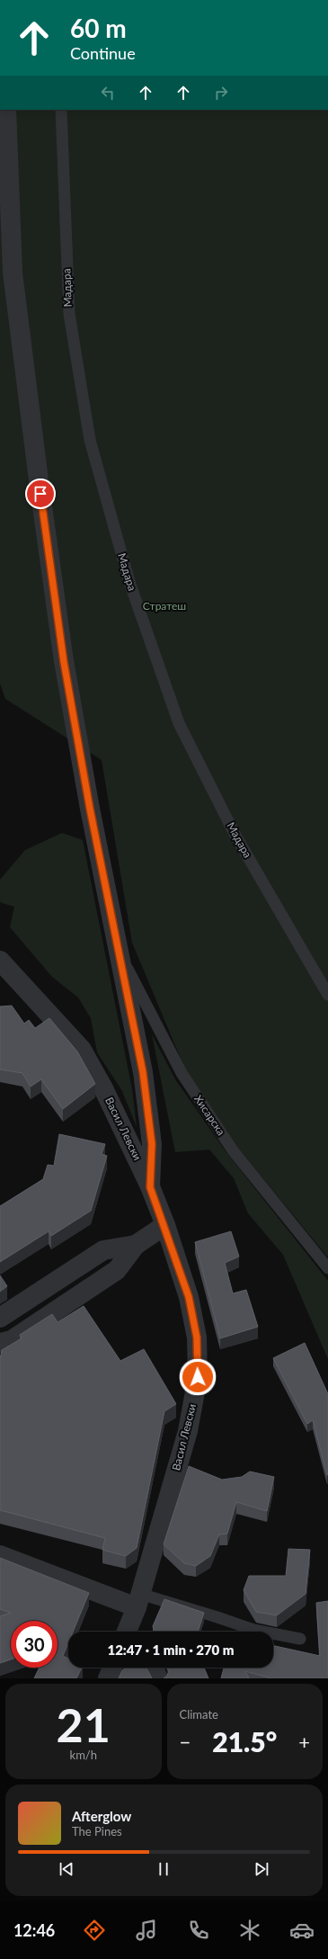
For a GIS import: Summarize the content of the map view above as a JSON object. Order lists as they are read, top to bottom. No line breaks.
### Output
{"streets":{"street":["Васил Левски"],"lane":["Мадара","Хисарска"]},"parks":["Стратеш"],"page":{"turn":["60 m","Continue"],"limit":"30","trip":"12:47 · 1 min · 270 m","tile":[["21","km/h"],"Climate"],"heat":["−","21.5°","+"],"song":["Afterglow","The Pines"],"tabs":"12:46"}}
